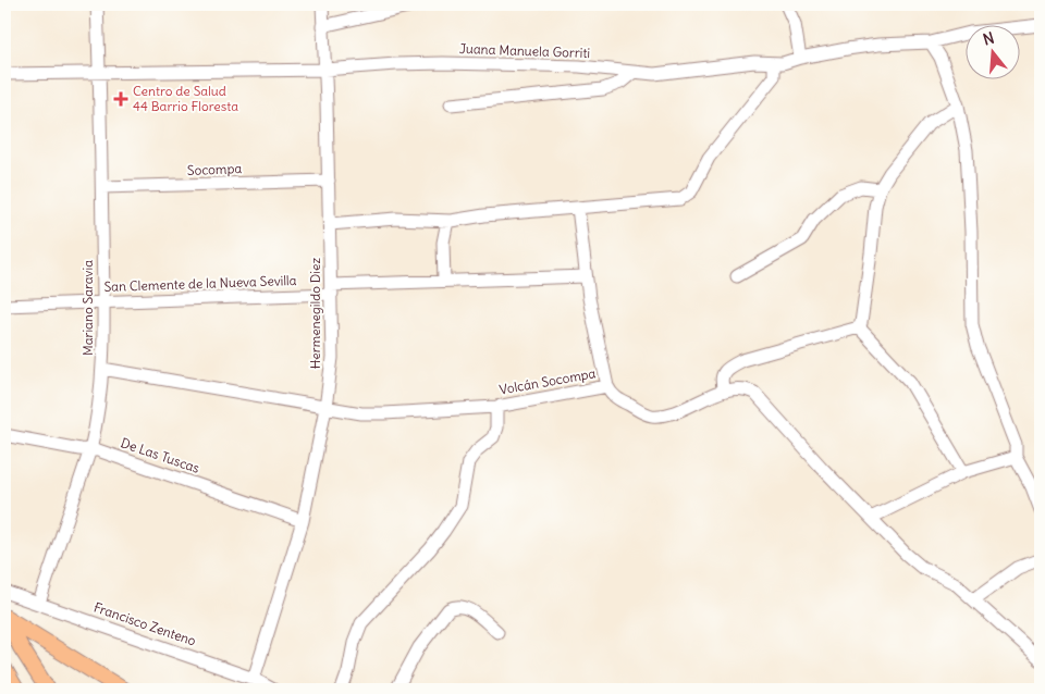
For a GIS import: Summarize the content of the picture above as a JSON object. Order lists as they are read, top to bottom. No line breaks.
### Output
{"streets":{"street":["Juana Manuela Gorriti","Socompa","San Clemente de la Nueva Sevilla","Mariano Saravia","Hermenegildo Diez","Volcán Socompa","De Las Tuscas","Francisco Zenteno"]},"crossings":[["Juana Manuela Gorriti","Mariano Saravia"],["Juana Manuela Gorriti","Hermenegildo Diez"],["Socompa","Mariano Saravia"],["Socompa","Hermenegildo Diez"],["San Clemente de la Nueva Sevilla","Mariano Saravia"],["San Clemente de la Nueva Sevilla","Hermenegildo Diez"],["Mariano Saravia","Volcán Socompa"],["Mariano Saravia","De Las Tuscas"],["Mariano Saravia","Francisco Zenteno"],["Hermenegildo Diez","Volcán Socompa"],["Hermenegildo Diez","De Las Tuscas"],["Hermenegildo Diez","Francisco Zenteno"]],"places":{"health":["Centro de Salud 44 Barrio Floresta"]},"north":"top"}
